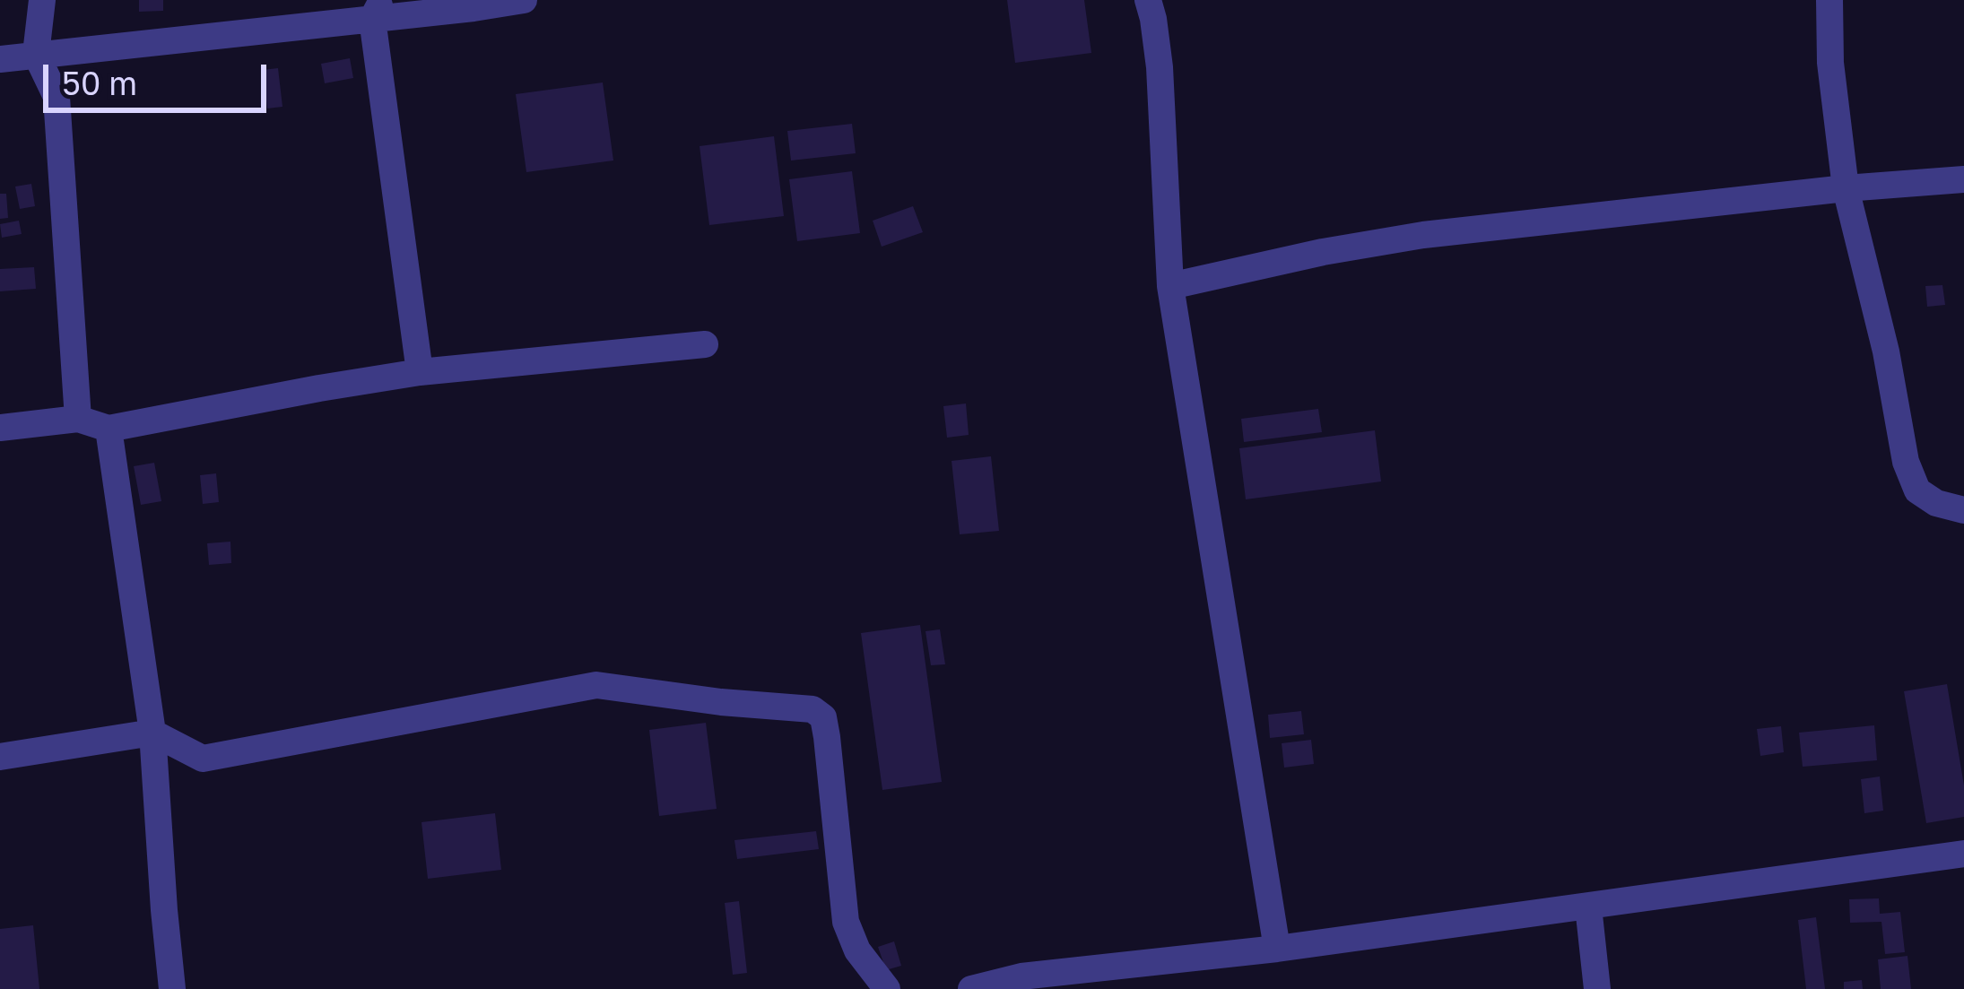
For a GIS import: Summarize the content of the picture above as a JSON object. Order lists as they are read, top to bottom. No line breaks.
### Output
{"scale_bar":"50 m"}
